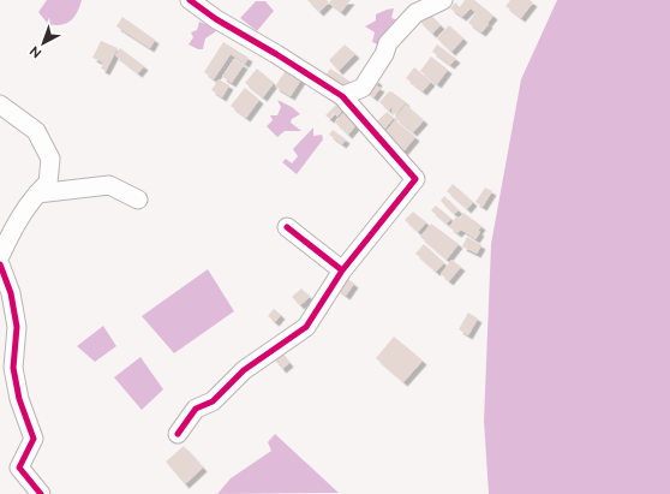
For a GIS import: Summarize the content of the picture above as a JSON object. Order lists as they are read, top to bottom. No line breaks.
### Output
{"north":"bottom left"}
